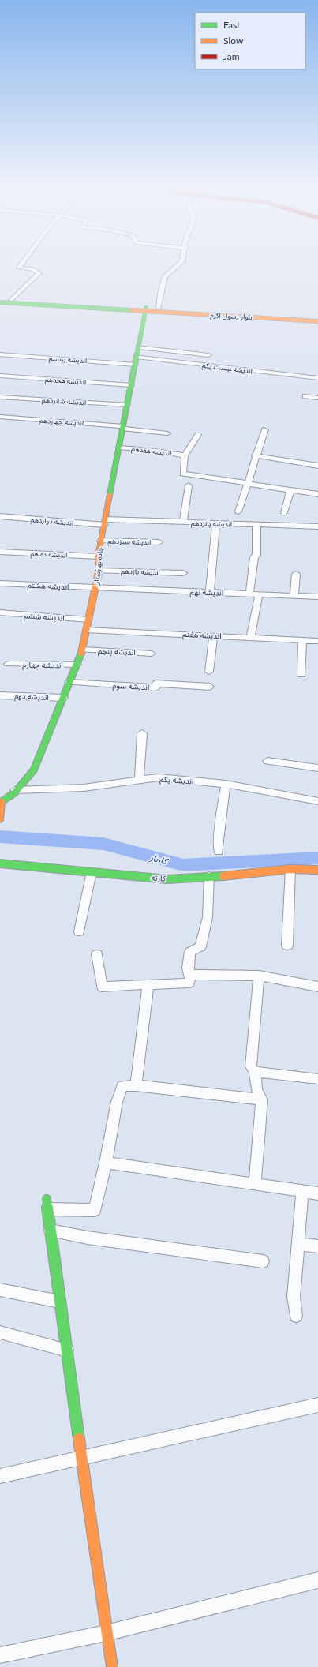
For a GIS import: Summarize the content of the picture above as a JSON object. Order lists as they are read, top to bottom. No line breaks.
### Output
{"streets":{"street":["بلوار رسول اکرم","اندیشه بیستم","اندیشه بیست یکم","اندیشه هجدهم","اندیشه شانزدهم","اندیشه چهاردهم","اندیشه هفدهم","اندیشه دوازدهم","اندیشه پانزدهم","اندیشه سیزدهم","اندیشه ده هم","جاده بهارستان","اندیشه یازدهم","اندیشه هشتم","اندیشه نهم","اندیشه ششم","اندیشه هفتم","اندیشه پنجم","اندیشه چهارم","اندیشه سوم","اندیشه دوم","اندیشه یکم","کارته"]},"crossings":[["بلوار رسول اکرم","جاده بهارستان"],["اندیشه بیستم","جاده بهارستان"],["اندیشه بیست یکم","جاده بهارستان"],["اندیشه هجدهم","جاده بهارستان"],["اندیشه شانزدهم","جاده بهارستان"],["اندیشه چهاردهم","جاده بهارستان"],["اندیشه هفدهم","جاده بهارستان"],["اندیشه دوازدهم","اندیشه پانزدهم"],["اندیشه دوازدهم","جاده بهارستان"],["اندیشه پانزدهم","جاده بهارستان"],["اندیشه سیزدهم","جاده بهارستان"],["اندیشه ده هم","جاده بهارستان"],["جاده بهارستان","اندیشه یازدهم"],["جاده بهارستان","اندیشه هشتم"],["جاده بهارستان","اندیشه نهم"],["جاده بهارستان","اندیشه ششم"],["جاده بهارستان","اندیشه هفتم"],["جاده بهارستان","اندیشه پنجم"],["جاده بهارستان","اندیشه چهارم"],["جاده بهارستان","اندیشه سوم"],["جاده بهارستان","اندیشه دوم"],["جاده بهارستان","اندیشه یکم"],["اندیشه هشتم","اندیشه نهم"]],"water":["کاربار"],"legend":["Fast","Slow","Jam"]}
